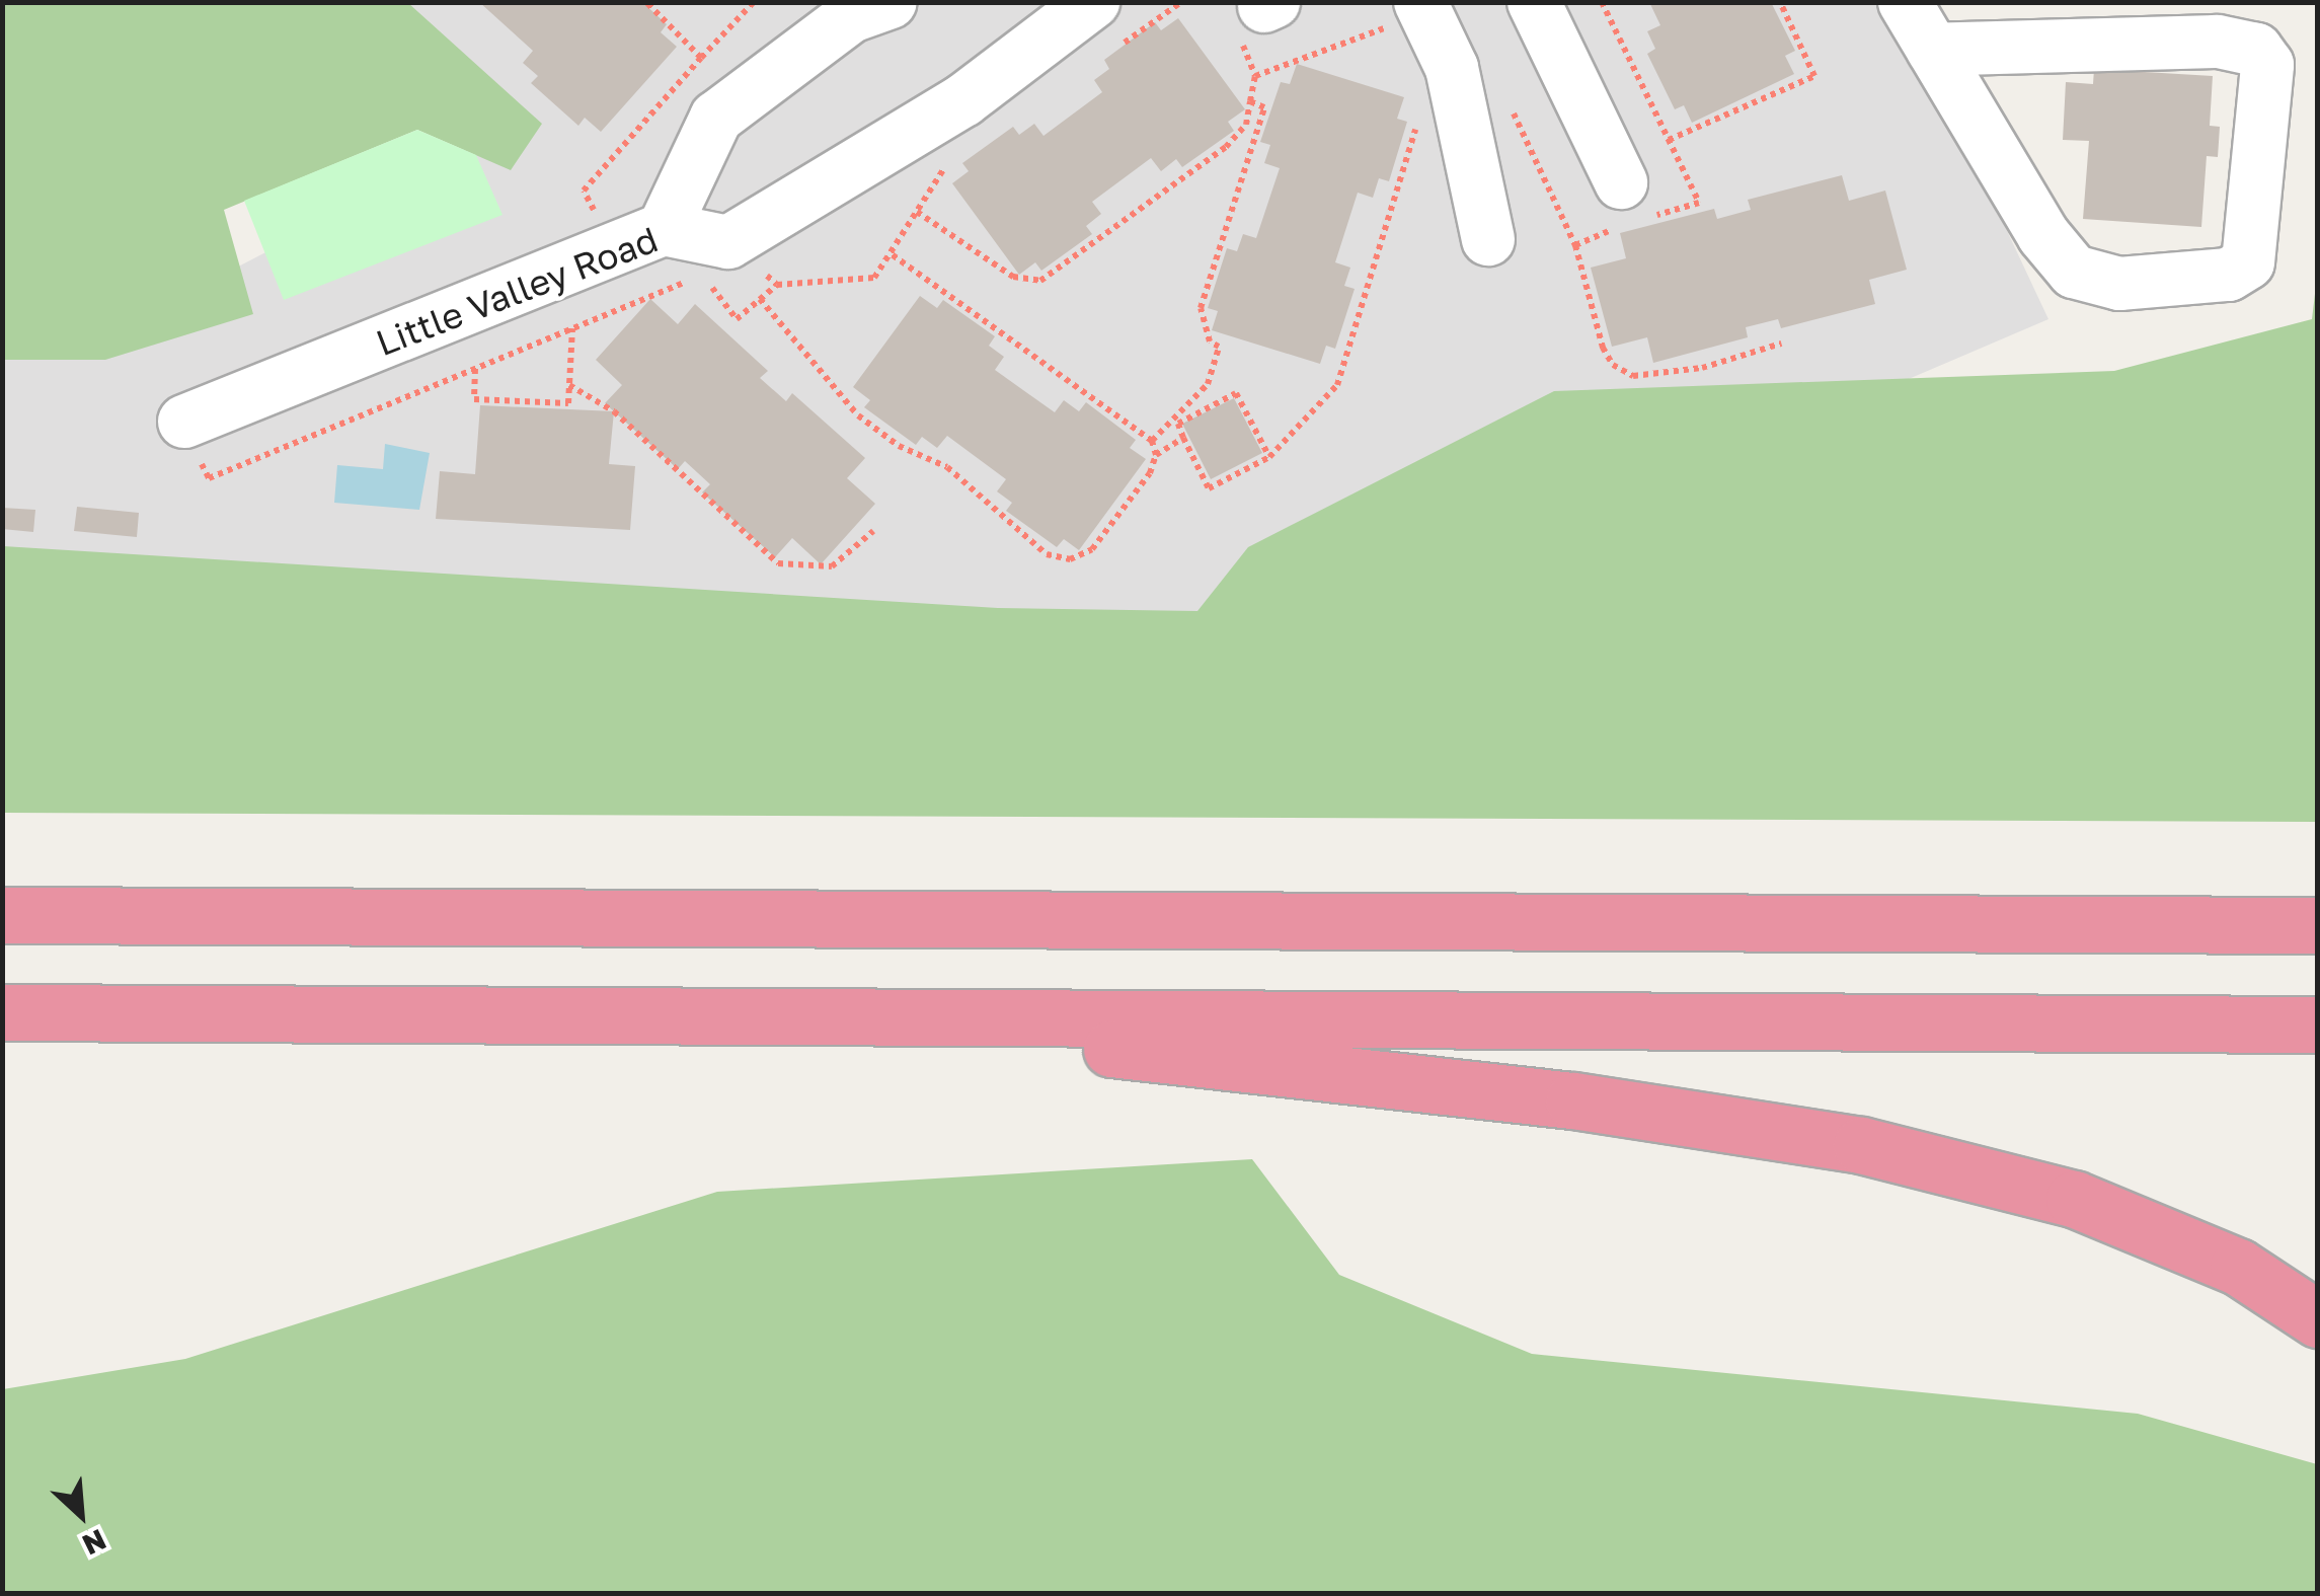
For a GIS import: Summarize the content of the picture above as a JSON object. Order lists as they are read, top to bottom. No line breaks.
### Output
{"streets":{"street":["Little Valley Road"]},"north":"bottom right"}
